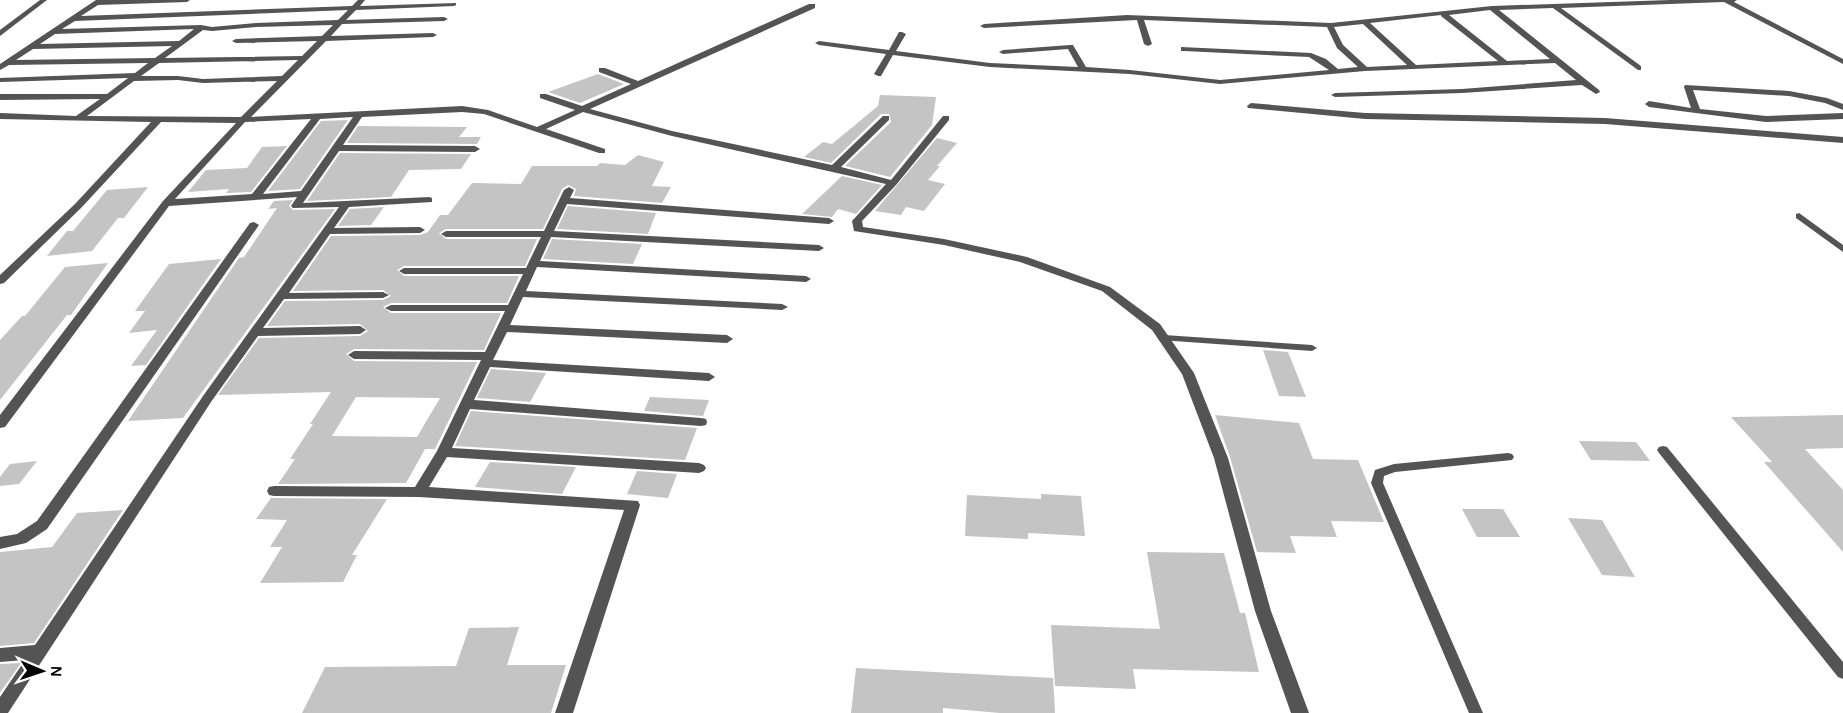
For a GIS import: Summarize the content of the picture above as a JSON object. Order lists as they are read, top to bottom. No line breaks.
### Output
{"north":"right"}
